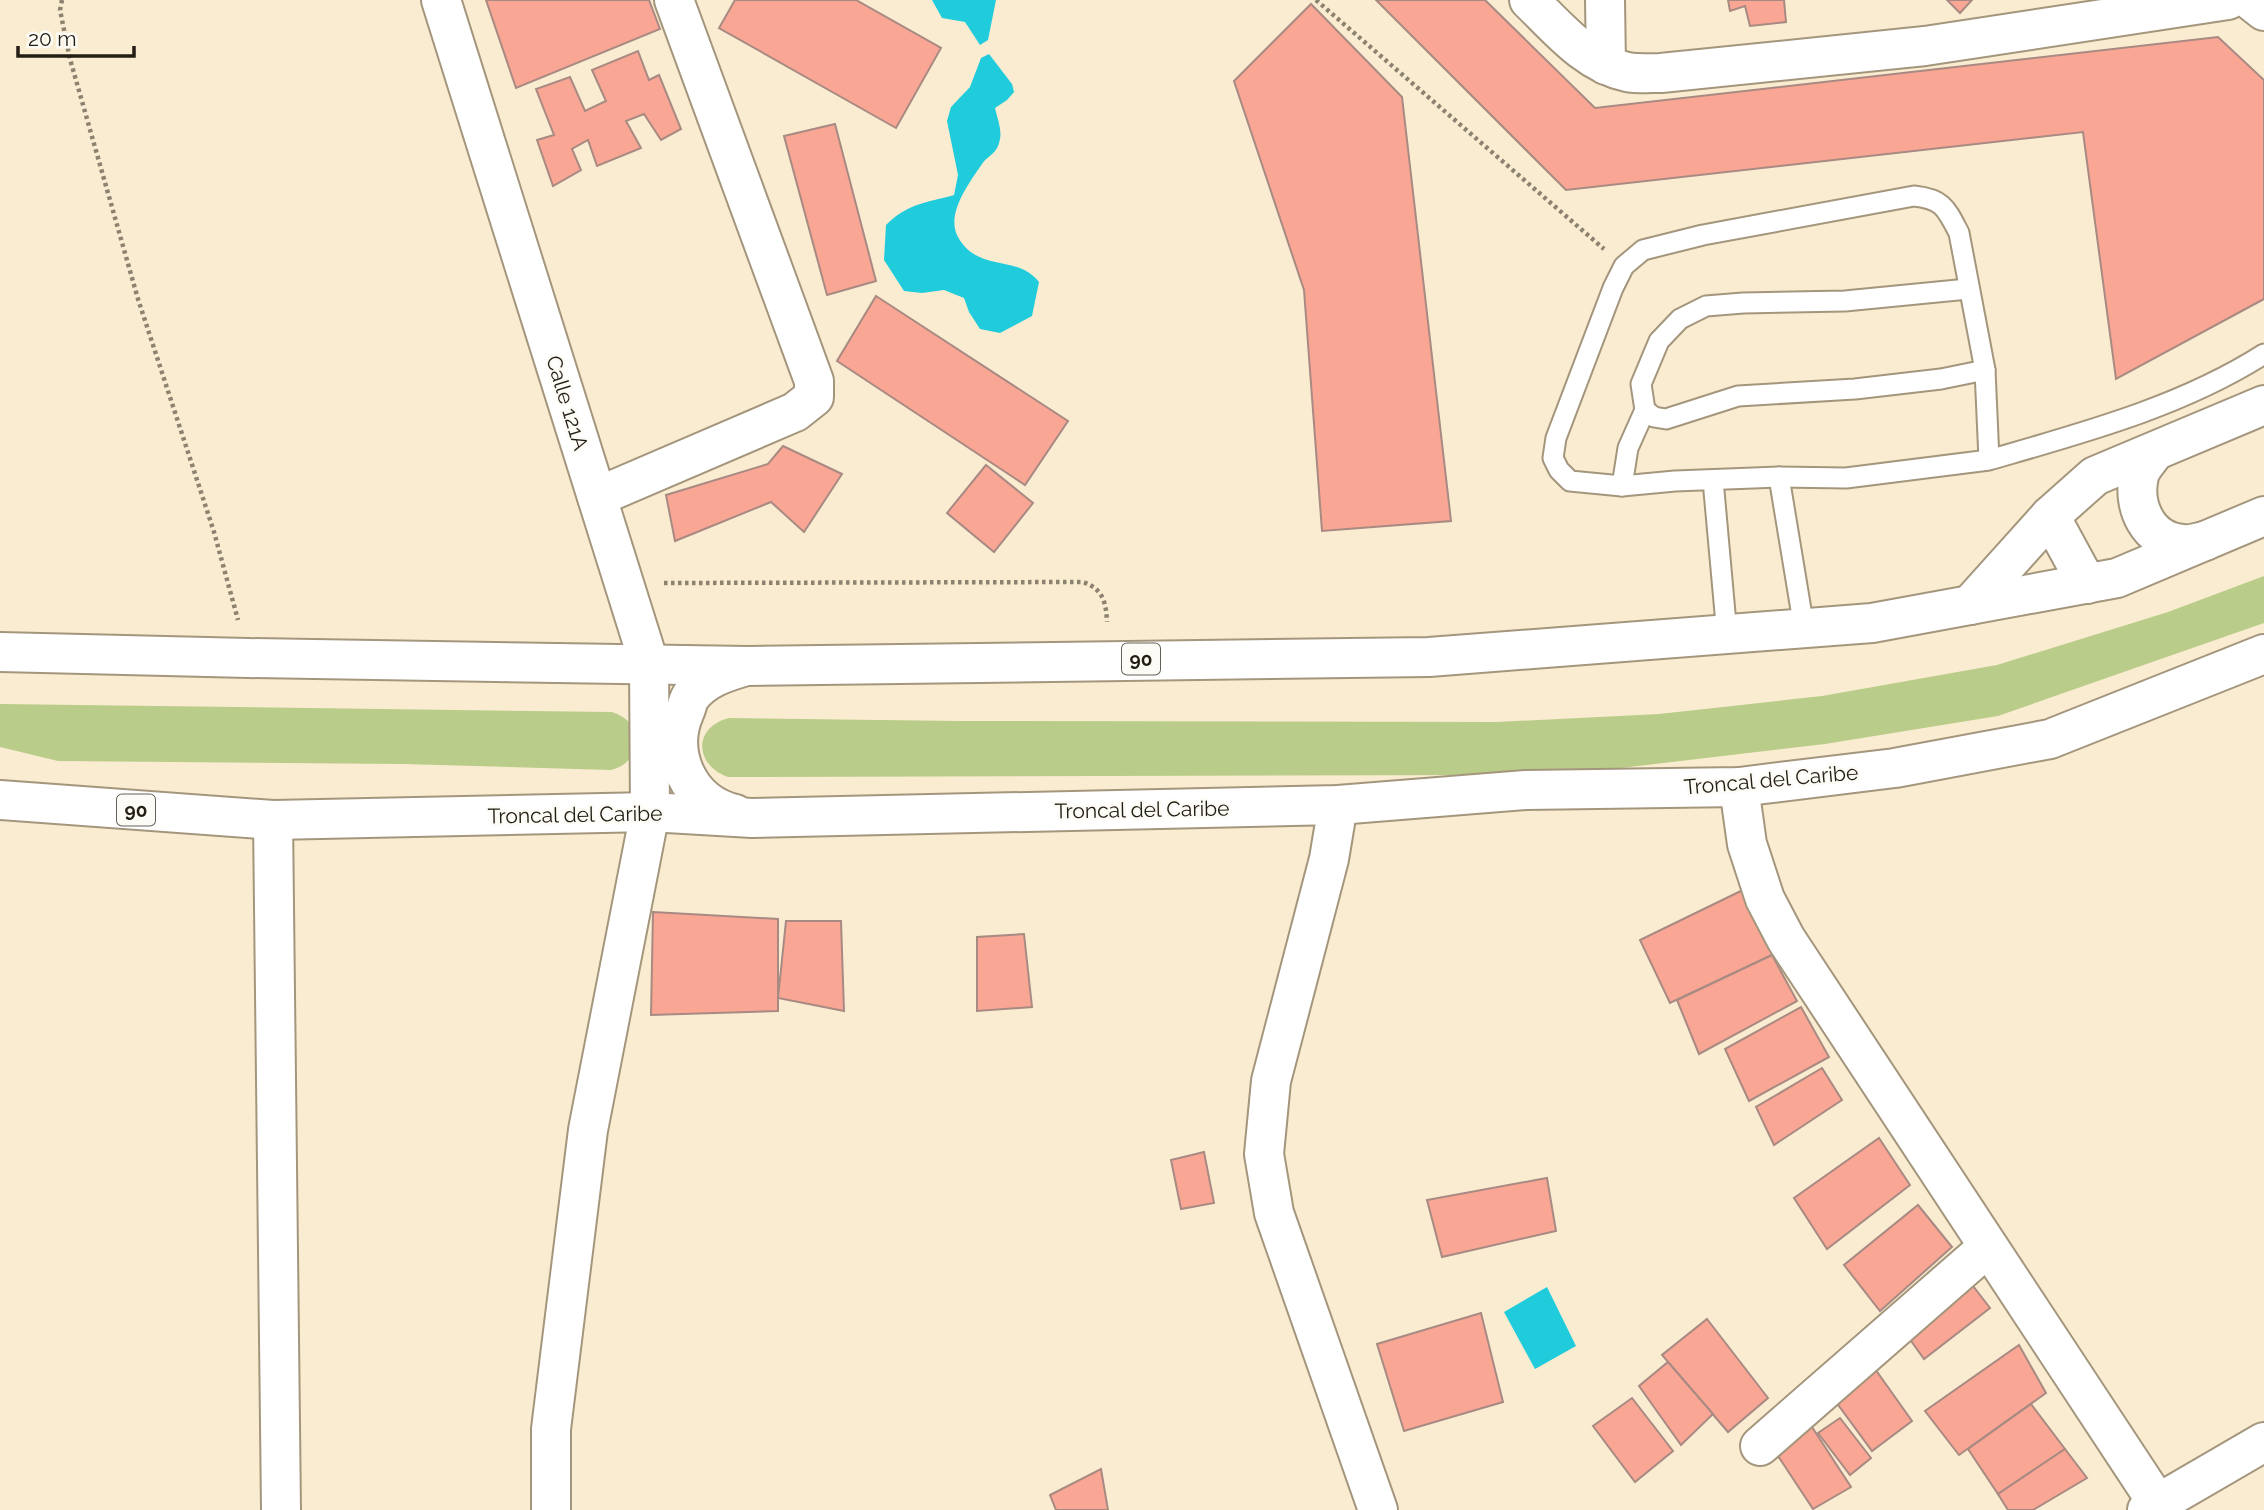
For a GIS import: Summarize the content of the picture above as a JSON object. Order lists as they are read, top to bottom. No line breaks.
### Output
{"streets":{"main road":["Calle 121A","90","Troncal del Caribe"]},"crossings":[["Calle 121A","90"],["Calle 121A","Troncal del Caribe"]],"scale_bar":"20 m"}
